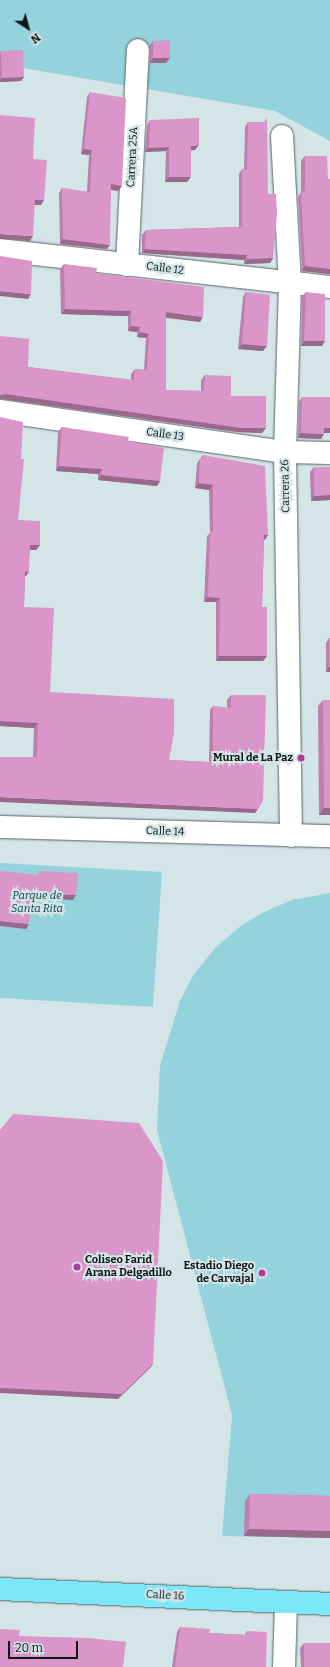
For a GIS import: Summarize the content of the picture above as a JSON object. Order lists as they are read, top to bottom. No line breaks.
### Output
{"streets":{"highway":["Calle 16"],"street":["Carrera 25A","Calle 12","Calle 13","Carrera 26","Calle 14"]},"crossings":[["Carrera 25A","Calle 12"],["Calle 12","Carrera 26"],["Calle 13","Carrera 26"],["Carrera 26","Calle 14"]],"parks":["Parque de Santa Rita"],"places":["Mural de La Paz","Coliseo Farid Arana Delgadillo","Estadio Diego de Carvajal"],"scale_bar":"20 m","north":"bottom right"}
